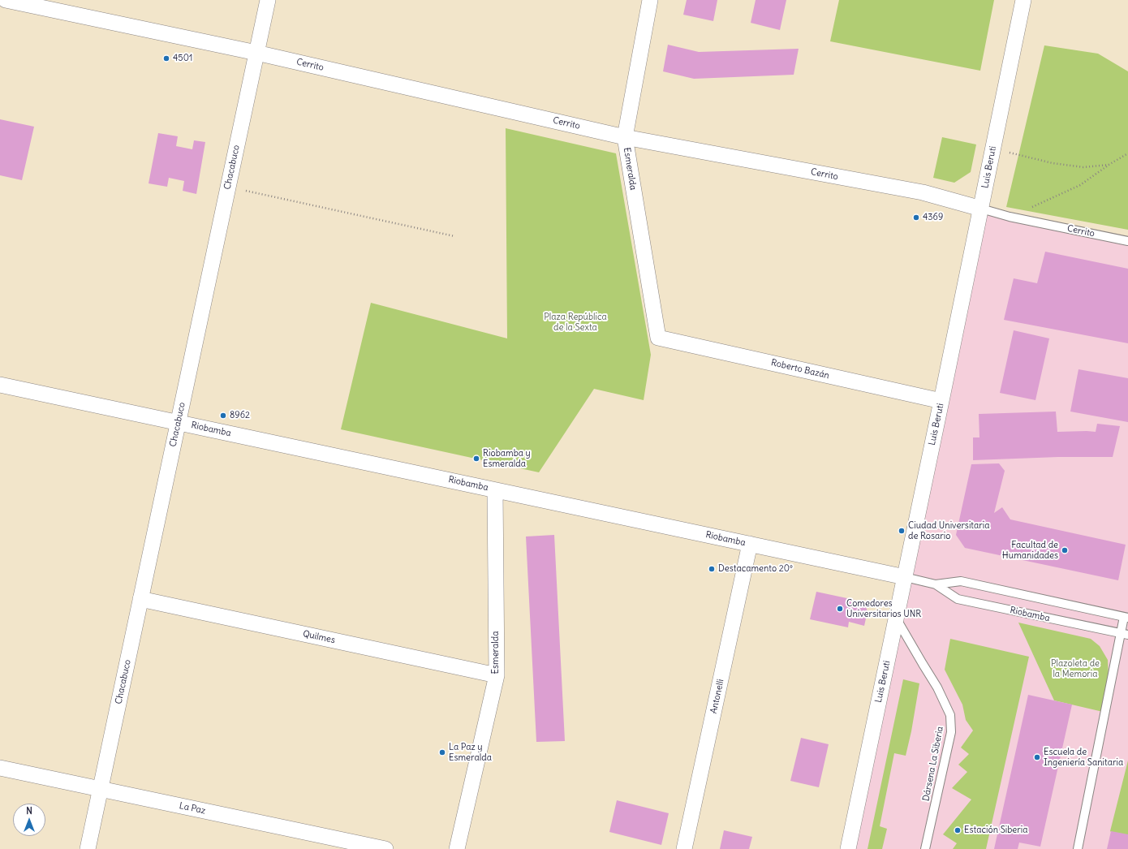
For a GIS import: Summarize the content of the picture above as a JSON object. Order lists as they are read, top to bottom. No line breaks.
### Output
{"streets":{"street":["Cerrito","Chacabuco","Luis Beruti","Esmeralda","Roberto Bazán","Riobamba","Quilmes","Antonelli","La Paz"],"lane":["Dársena La Siberia"]},"crossings":[["Cerrito","Chacabuco"],["Cerrito","Luis Beruti"],["Cerrito","Esmeralda"],["Chacabuco","Riobamba"],["Chacabuco","Quilmes"],["Chacabuco","La Paz"],["Luis Beruti","Roberto Bazán"],["Luis Beruti","Riobamba"],["Luis Beruti","Dársena La Siberia"],["Esmeralda","Roberto Bazán"],["Esmeralda","Riobamba"],["Esmeralda","Quilmes"],["Riobamba","Antonelli"]],"parks":["Plaza República de la Sexta","Plazoleta de la Memoria"],"places":["4501","4369","8962","Riobamba y Esmeralda","Ciudad Universitaria de Rosario","Facultad de Humanidades","Destacamento 20º","Comedores Universitarios UNR","La Paz y Esmeralda","Escuela de Ingeniería Sanitaria","Estación Siberia"],"north":"top"}
